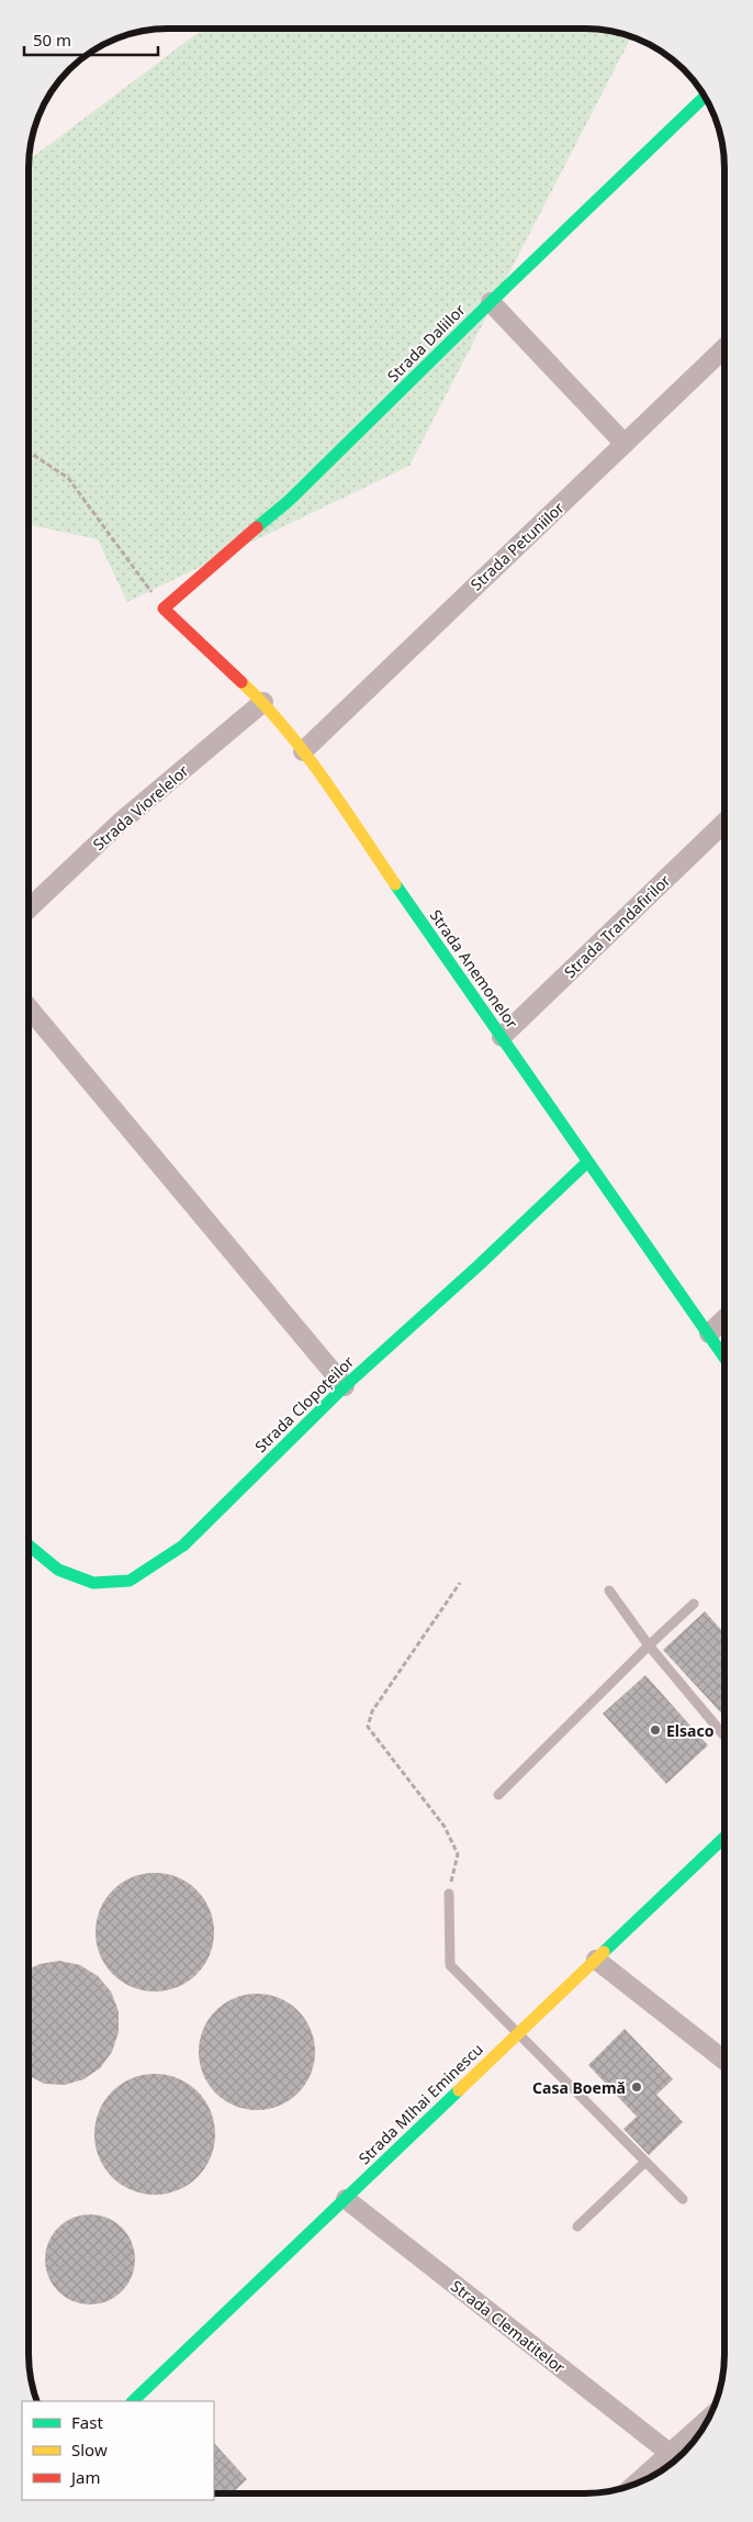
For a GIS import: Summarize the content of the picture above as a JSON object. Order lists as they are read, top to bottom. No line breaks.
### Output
{"streets":{"street":["Strada Daliilor","Strada Petuniilor","Strada Viorelelor","Strada Trandafirilor","Strada Anemonelor","Strada Clopoțeilor","Strada MIhai Eminescu","Strada Clematitelor"]},"crossings":[["Strada Daliilor","Strada Anemonelor"],["Strada Petuniilor","Strada Anemonelor"],["Strada Viorelelor","Strada Anemonelor"],["Strada Trandafirilor","Strada Anemonelor"],["Strada Anemonelor","Strada Clopoțeilor"],["Strada MIhai Eminescu","Strada Clematitelor"]],"places":["Elsaco","Casa Boemă"],"legend":["Fast","Slow","Jam"],"scale_bar":"50 m"}
